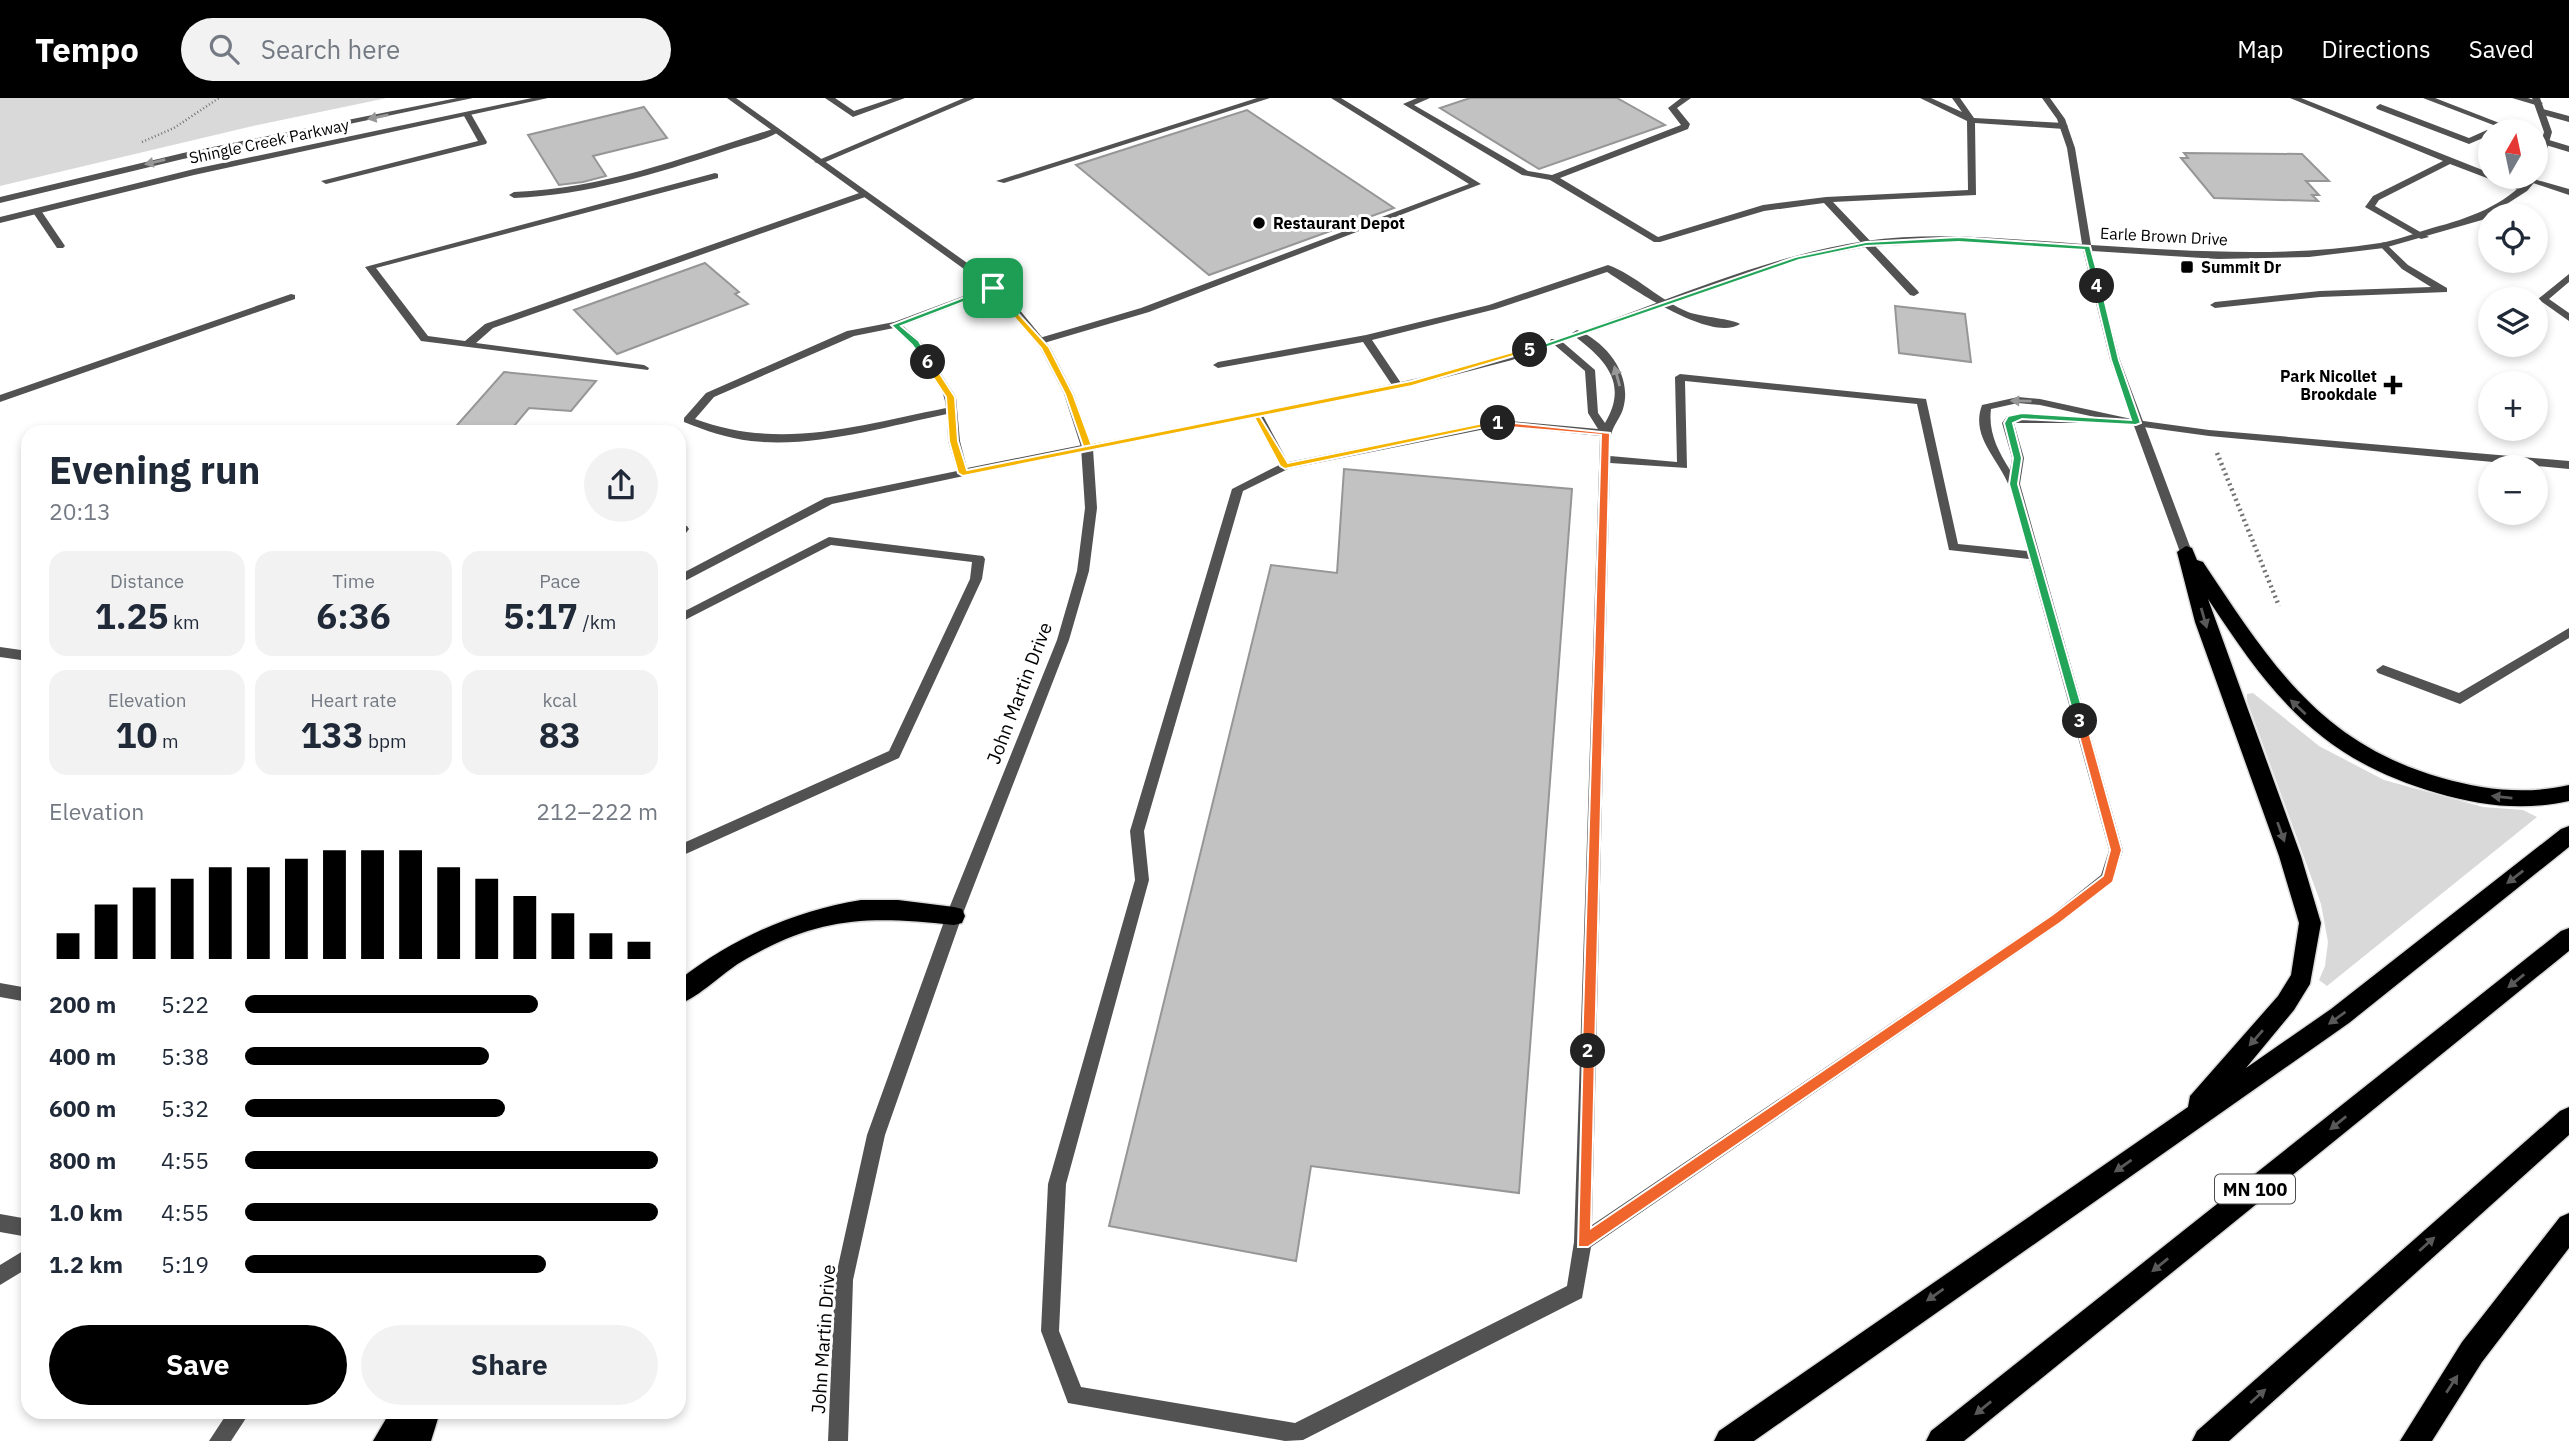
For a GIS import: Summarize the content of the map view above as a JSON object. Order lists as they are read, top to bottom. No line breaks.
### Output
{"streets":{"highway":["MN 100"],"street":["Shingle Creek Parkway","Earle Brown Drive","John Martin Drive"]},"crossings":[["Earle Brown Drive","John Martin Drive"]],"places":{"other":["Restaurant Depot"],"transit":["Summit Dr"],"health":["Park Nicollet Brookdale"]},"north":"top","page":{"header":"Tempo","search":"Search here","nav":["Map","Directions","Saved"],"map_buttons":["+","−"],"pins":["4","5","6","1","3","2"],"heading":["Evening run","20:13"],"stats":[["Distance","1.25 km"],["Time","6:36"],["Pace","5:17 /km"],["Elevation","10 m"],["Heart rate","133 bpm"],["kcal","83"]],"chart":["Elevation","212–222 m"],"list":[{"name":"200 m","note":"5:22"},{"name":"400 m","note":"5:38"},{"name":"600 m","note":"5:32"},{"name":"800 m","note":"4:55"},{"name":"1.0 km","note":"4:55"},{"name":"1.2 km","note":"5:19"}],"buttons":["Save","Share"]}}
